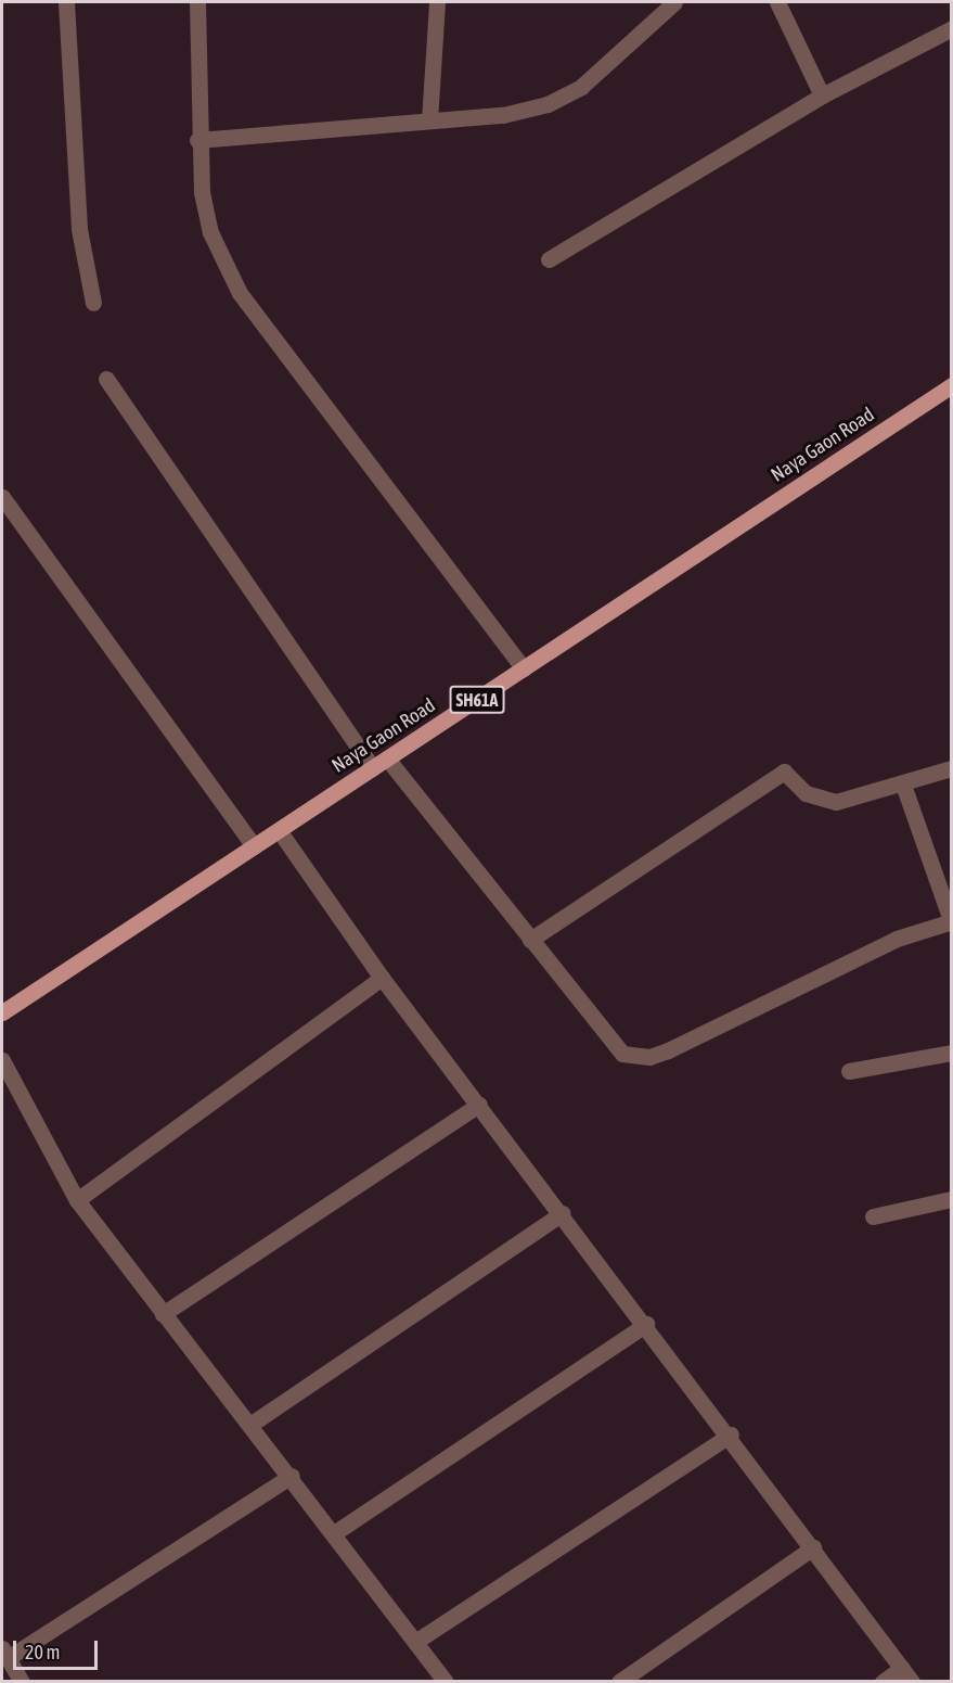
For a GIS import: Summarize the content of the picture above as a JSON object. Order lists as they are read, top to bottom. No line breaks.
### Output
{"streets":{"main road":["Naya Gaon Road","SH61A"]},"scale_bar":"20 m"}
